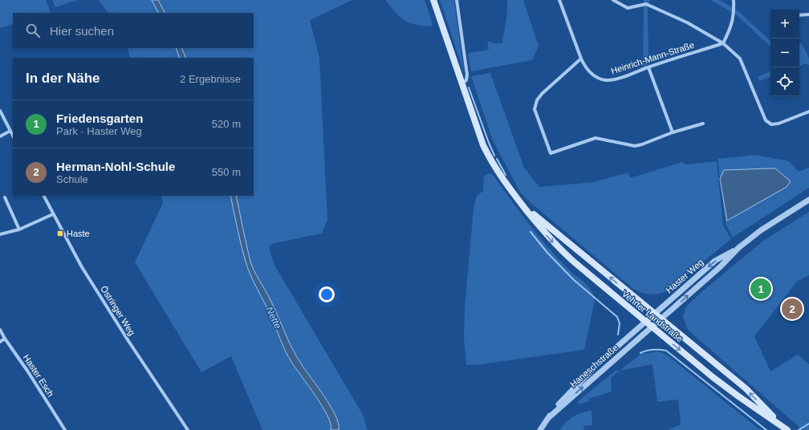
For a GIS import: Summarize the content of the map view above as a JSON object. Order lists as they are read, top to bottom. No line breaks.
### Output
{"streets":{"main road":["Vehrter Landstraße"],"street":["Heinrich-Mann-Straße","Haster Weg","Östringer Weg","Haneschstraße","Haster Esch"]},"crossings":[["Haster Weg","Vehrter Landstraße"],["Haster Weg","Haneschstraße"],["Vehrter Landstraße","Haneschstraße"]],"water":["Nette"],"places":{"transit":["Haste"]},"page":{"map_buttons":["+","−"],"search":"Hier suchen","heading":["In der Nähe","2 Ergebnisse"],"list":[{"mark":"1","name":"Friedensgarten","note":"Park · Haster Weg","value":"520 m"},{"mark":"2","name":"Herman-Nohl-Schule","note":"Schule","value":"550 m"}],"pins":["1","2"]}}
